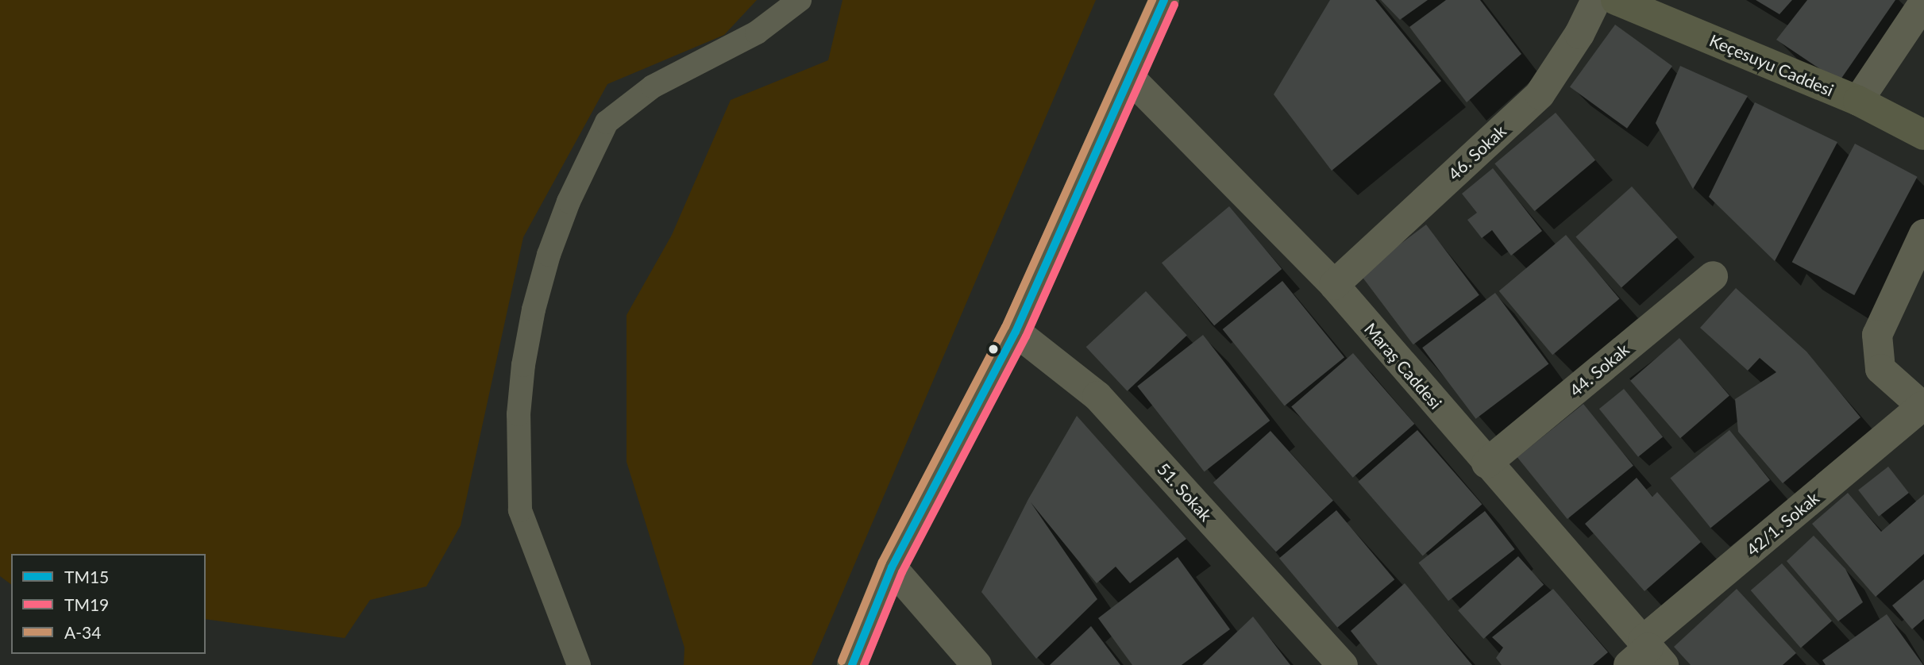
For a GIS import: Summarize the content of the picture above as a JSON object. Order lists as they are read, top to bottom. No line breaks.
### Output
{"streets":{"street":["Keçesuyu Caddesi","46. Sokak","Maraş Caddesi","44. Sokak","51. Sokak","42/1. Sokak"]},"crossings":[["46. Sokak","Maraş Caddesi"],["Maraş Caddesi","44. Sokak"],["Maraş Caddesi","42/1. Sokak"]],"lines":["transit line TM15","transit line A-34","transit line TM19"],"legend":["TM15","TM19","A-34"]}
